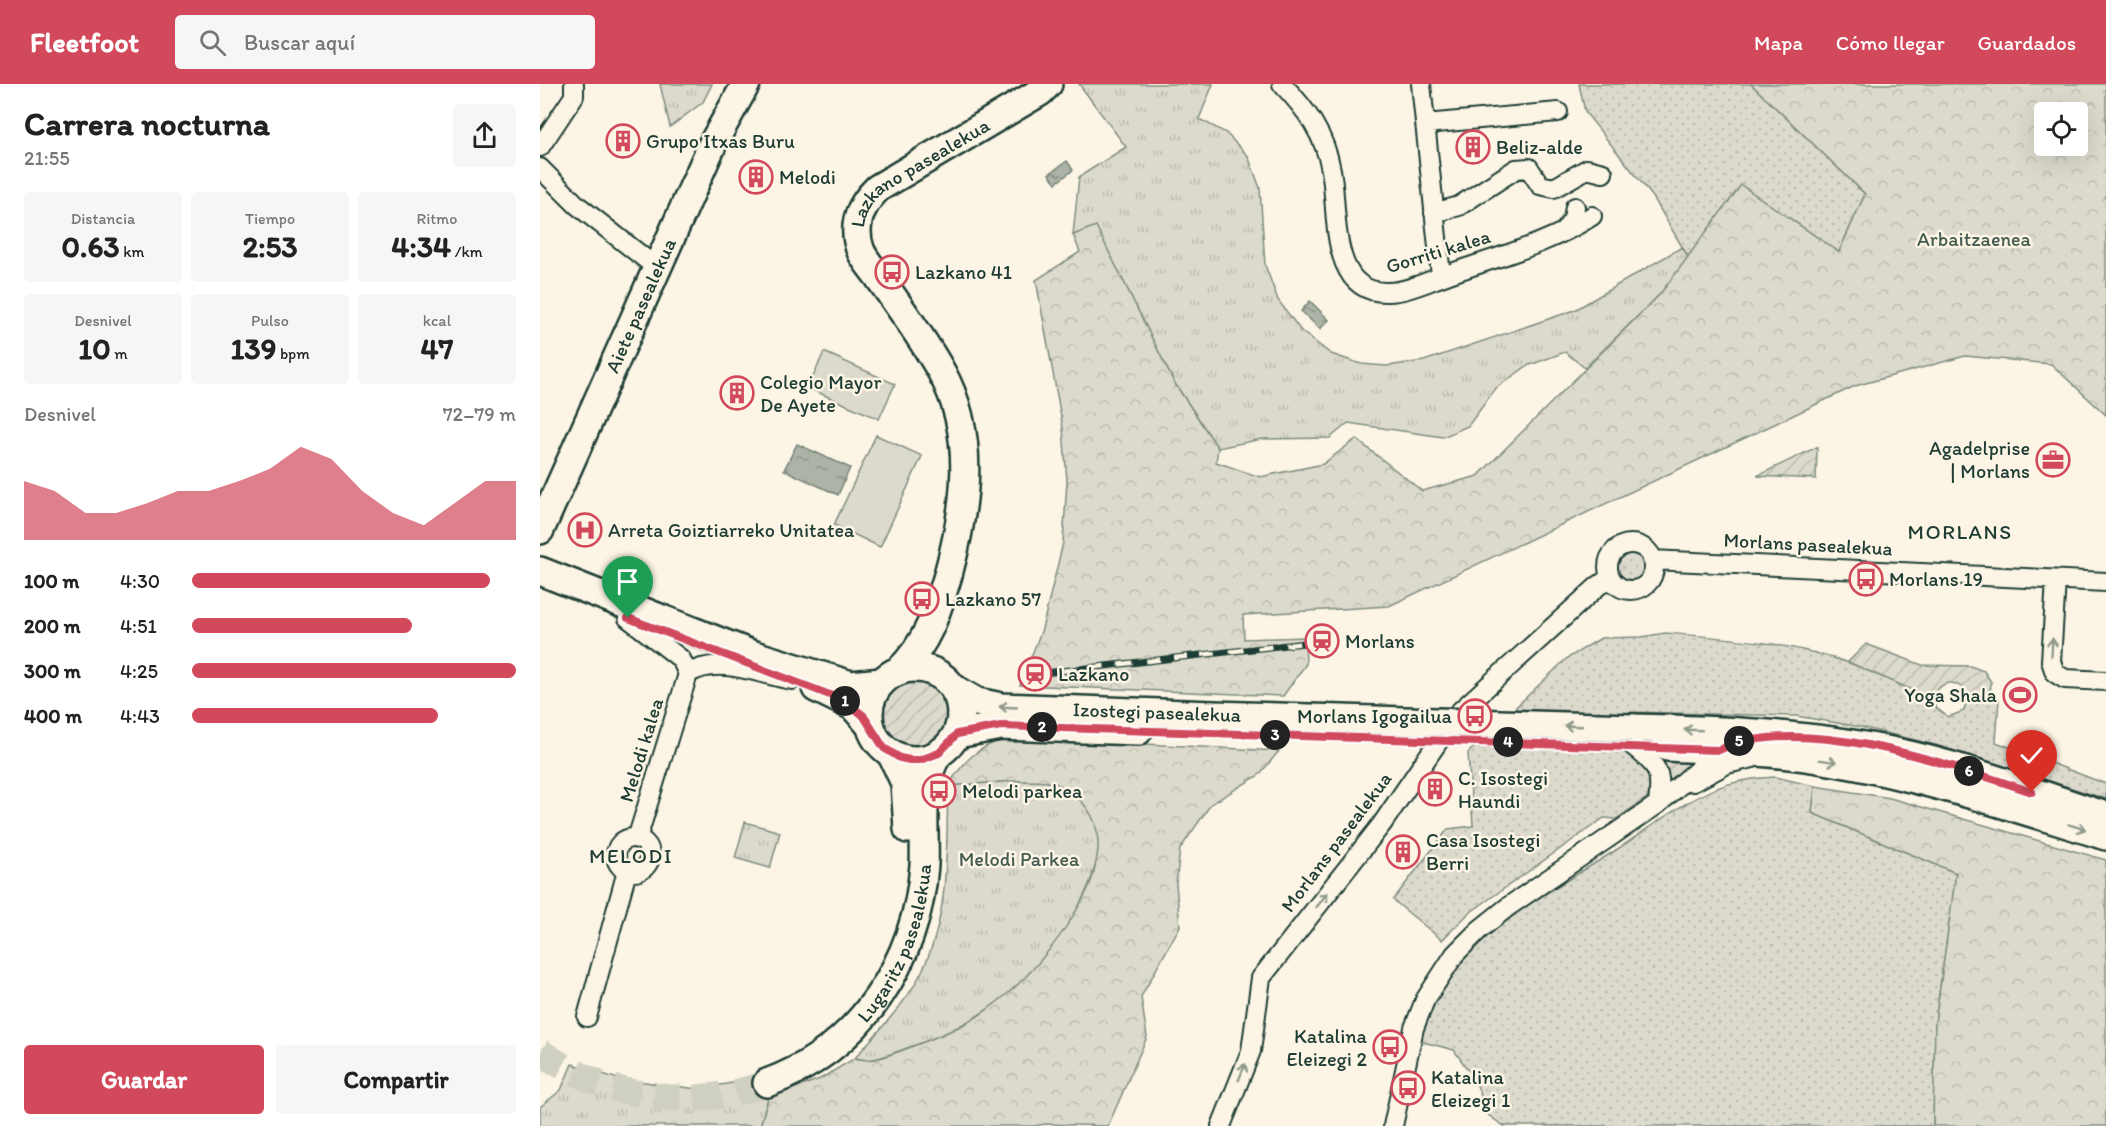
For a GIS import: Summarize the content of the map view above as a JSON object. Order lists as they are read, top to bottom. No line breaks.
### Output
{"streets":{"main road":["Lazkano pasealekua","Aiete pasealekua","Izostegi pasealekua","Lugaritz pasealekua"],"street":["Gorriti kalea","Morlans pasealekua","Melodi kalea"]},"crossings":[["Izostegi pasealekua","Lugaritz pasealekua"]],"districts":["MORLANS","MELODI"],"parks":["Arbaitzaenea","Melodi Parkea"],"places":{"building":["Grupo Itxas Buru","Beliz-alde","Melodi","Colegio Mayor De Ayete","C. Isostegi Haundi","Casa Isostegi Berri"],"bus stop":["Lazkano 41","Morlans 19","Lazkano 57","Morlans Igogailua","Melodi parkea","Katalina Eleizegi 2","Katalina Eleizegi 1"],"office":["Agadelprise | Morlans"],"hospital":["Arreta Goiztiarreko Unitatea"],"station":["Morlans","Lazkano"],"sports":["Yoga Shala"]},"page":{"header":"Fleetfoot","search":"Buscar aquí","nav":["Mapa","Cómo llegar","Guardados"],"heading":["Carrera nocturna","21:55"],"stats":[["Distancia","0.63 km"],["Tiempo","2:53"],["Ritmo","4:34 /km"],["Desnivel","10 m"],["Pulso","139 bpm"],["kcal","47"]],"chart":["Desnivel","72–79 m"],"list":[{"name":"100 m","note":"4:30"},{"name":"200 m","note":"4:51"},{"name":"300 m","note":"4:25"},{"name":"400 m","note":"4:43"}],"pins":["1","2","3","5","4","6"],"buttons":["Guardar","Compartir"]}}
